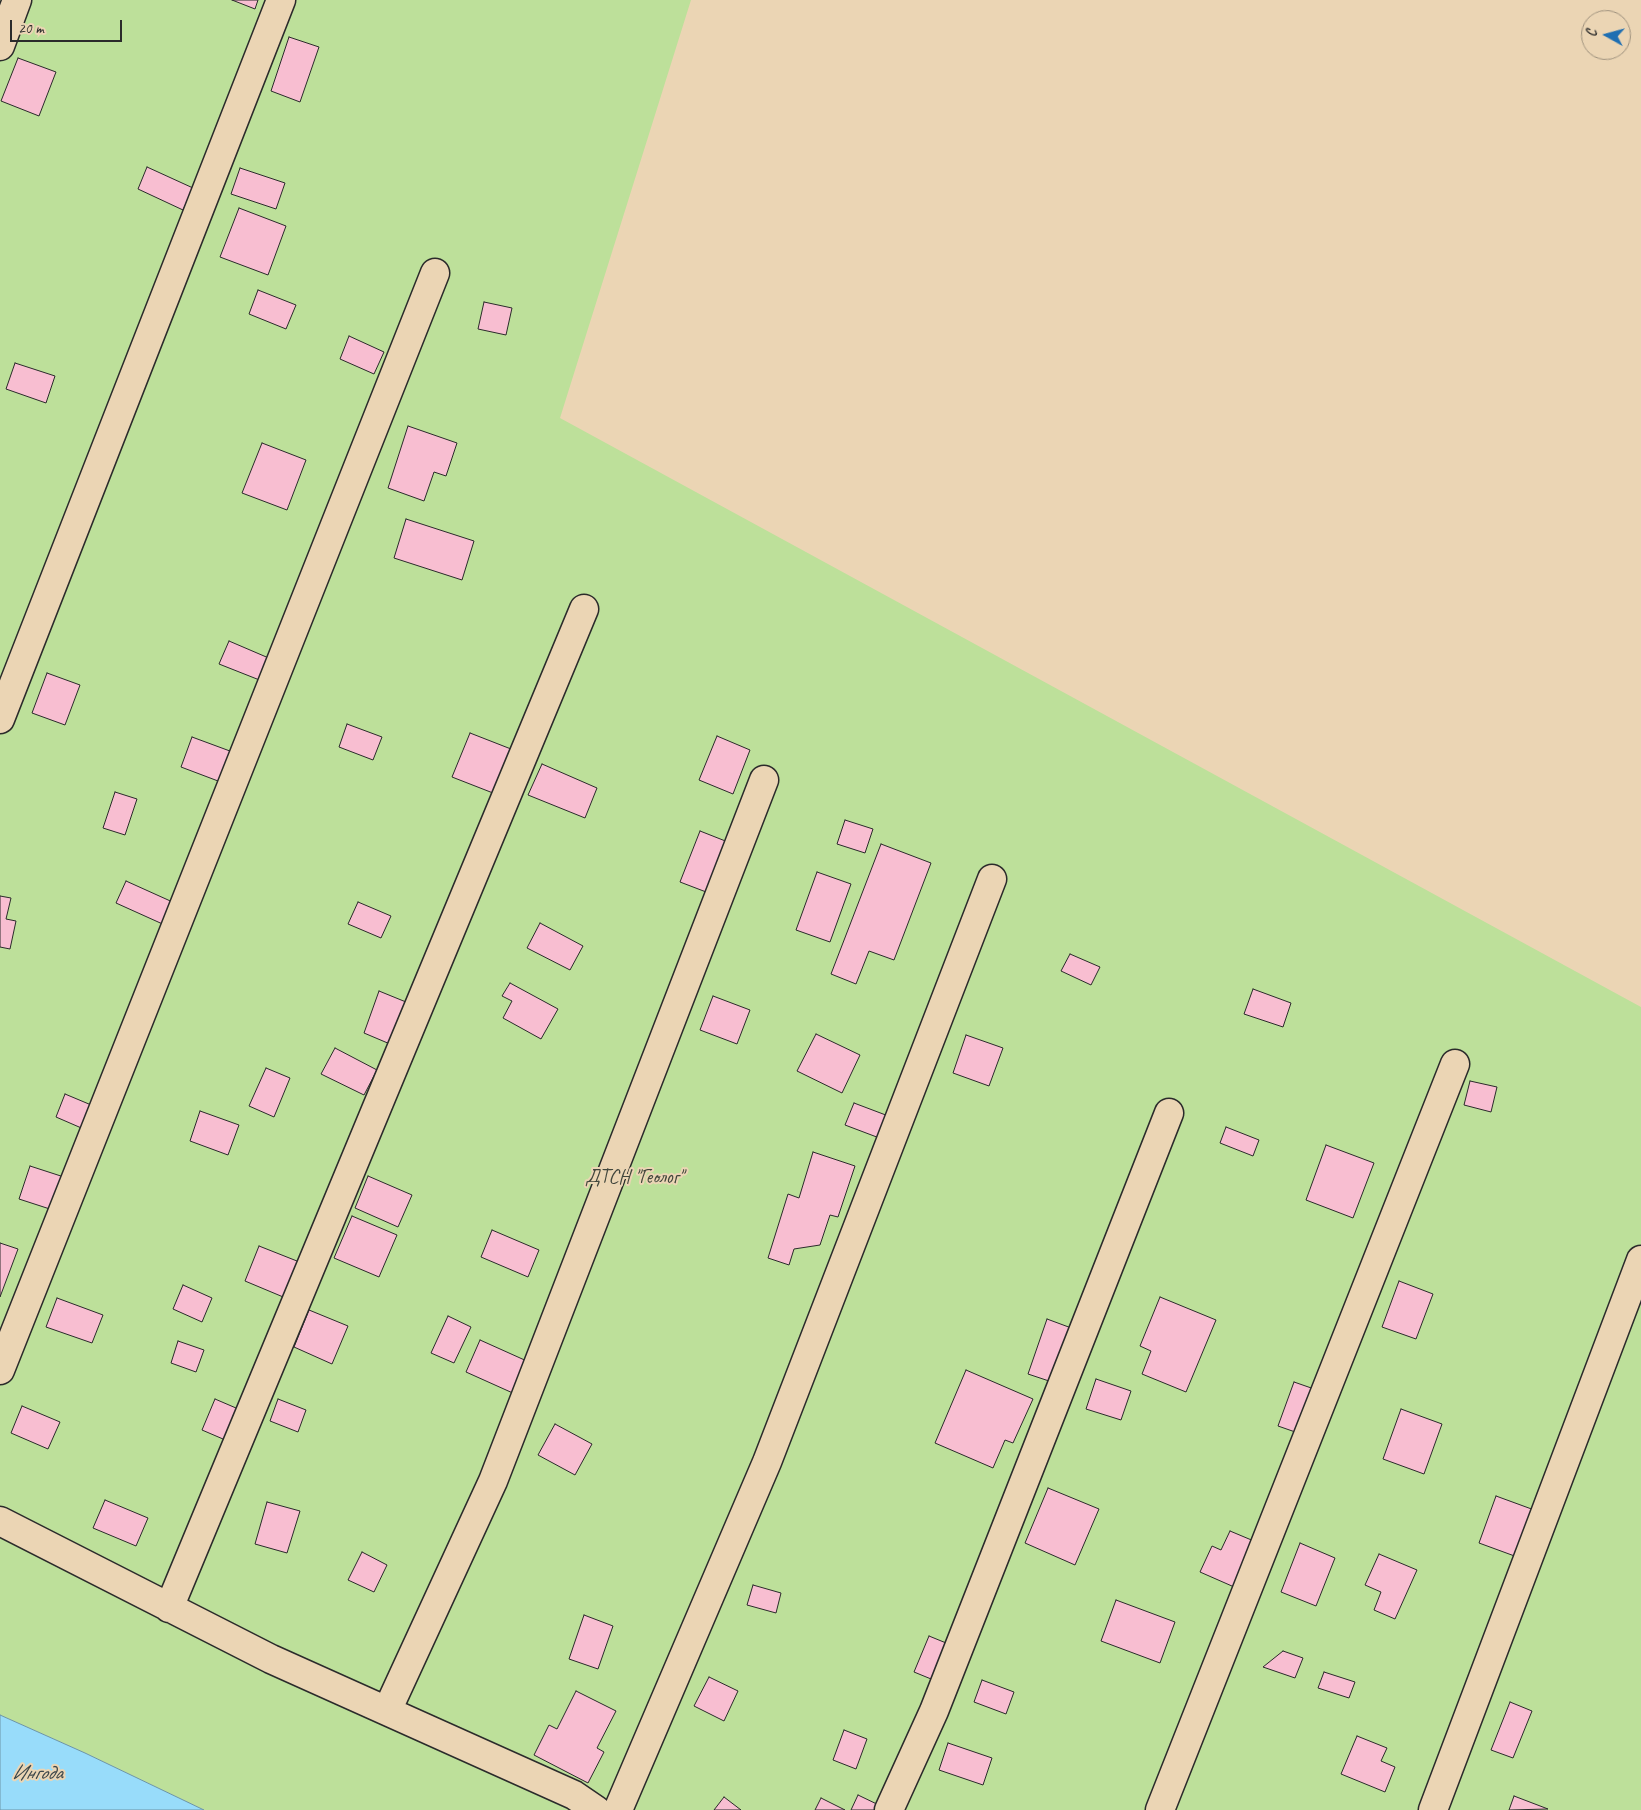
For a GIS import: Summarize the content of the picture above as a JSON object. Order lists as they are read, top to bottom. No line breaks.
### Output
{"water":["Ингода"],"parks":["ДТСН \"Геолог\""],"scale_bar":"20 m","north":"left"}
